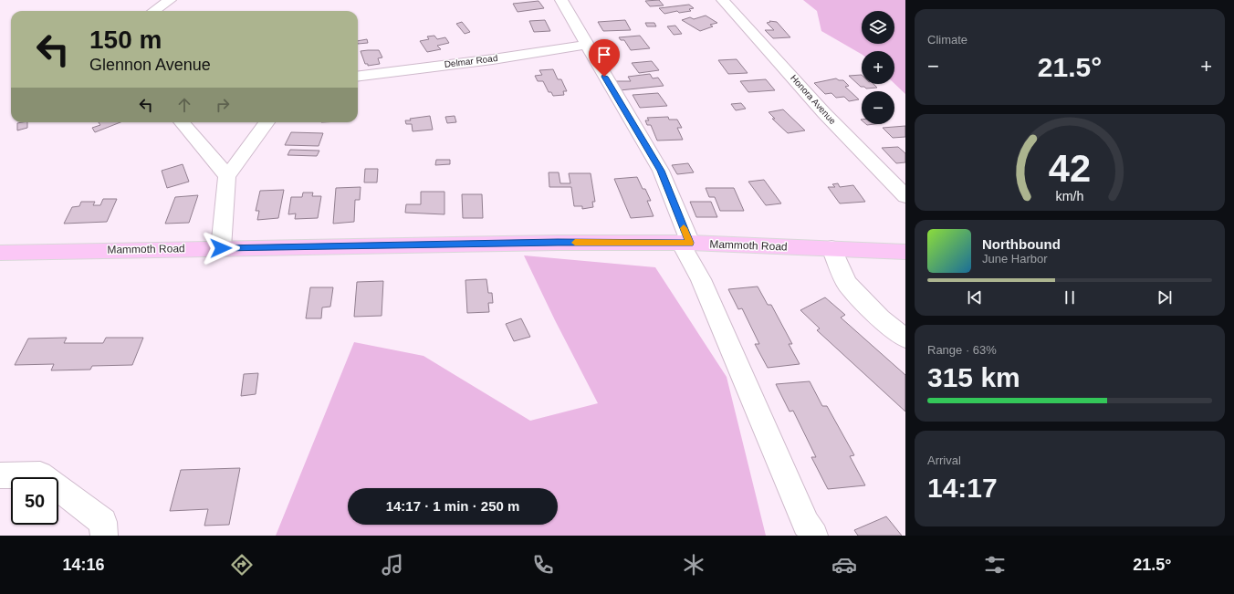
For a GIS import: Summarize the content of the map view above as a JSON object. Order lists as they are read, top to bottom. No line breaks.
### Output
{"streets":{"main road":["Mammoth Road"],"street":["Delmar Road","Honora Avenue"]},"page":{"tile":["Climate",["Range · 63%","315 km"],["Arrival","14:17"]],"map_buttons":["+","−"],"turn":["150 m","Glennon Avenue"],"heat":["−","21.5°","+"],"song":["Northbound","June Harbor"],"limit":"50","trip":"14:17 · 1 min · 250 m","tabs":["14:16","21.5°"],"gauge":["42","km/h"]}}
